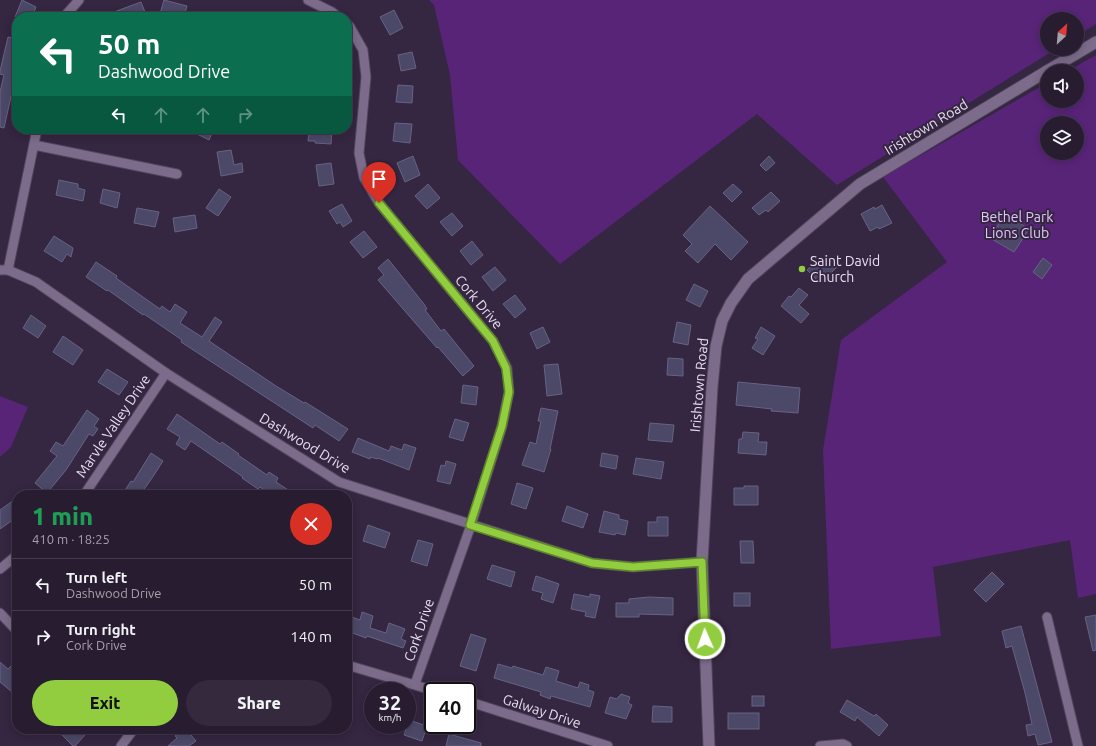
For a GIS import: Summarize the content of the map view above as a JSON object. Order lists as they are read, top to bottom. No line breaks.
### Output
{"streets":{"street":["Irishtown Road","Cork Drive","Marvle Valley Drive","Dashwood Drive","Galway Drive"]},"crossings":[["Irishtown Road","Dashwood Drive"],["Cork Drive","Dashwood Drive"],["Marvle Valley Drive","Dashwood Drive"]],"parks":["Bethel Park Lions Club"],"places":["Saint David Church"],"north":"top right","page":{"turn":["50 m","Dashwood Drive"],"heading":["1 min","410 m · 18:25"],"list":[{"name":"Turn left","note":"Dashwood Drive","value":"50 m"},{"name":"Turn right","note":"Cork Drive","value":"140 m"}],"buttons":["Exit","Share"],"speed":"32 km/h","limit":"40"}}
